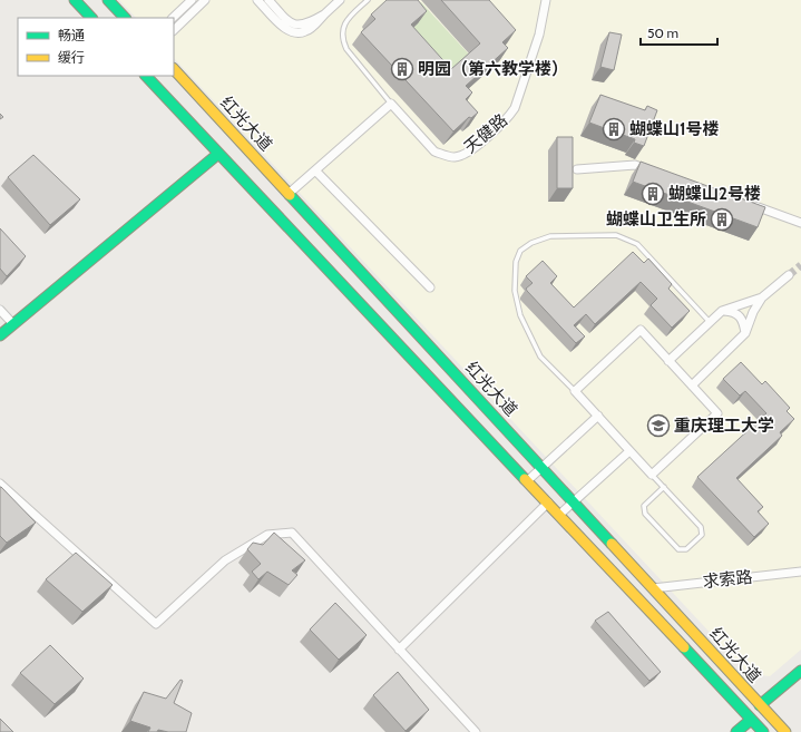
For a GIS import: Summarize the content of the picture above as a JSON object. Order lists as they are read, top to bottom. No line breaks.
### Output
{"streets":{"main road":["红光大道"],"street":["天健路","求索路"]},"crossings":[["红光大道","求索路"]],"places":{"building":["明园（第六教学楼）","蝴蝶山1号楼","蝴蝶山2号楼","蝴蝶山卫生所"],"school or university":["重庆理工大学"]},"legend":["畅通","缓行"],"scale_bar":"50 m"}
